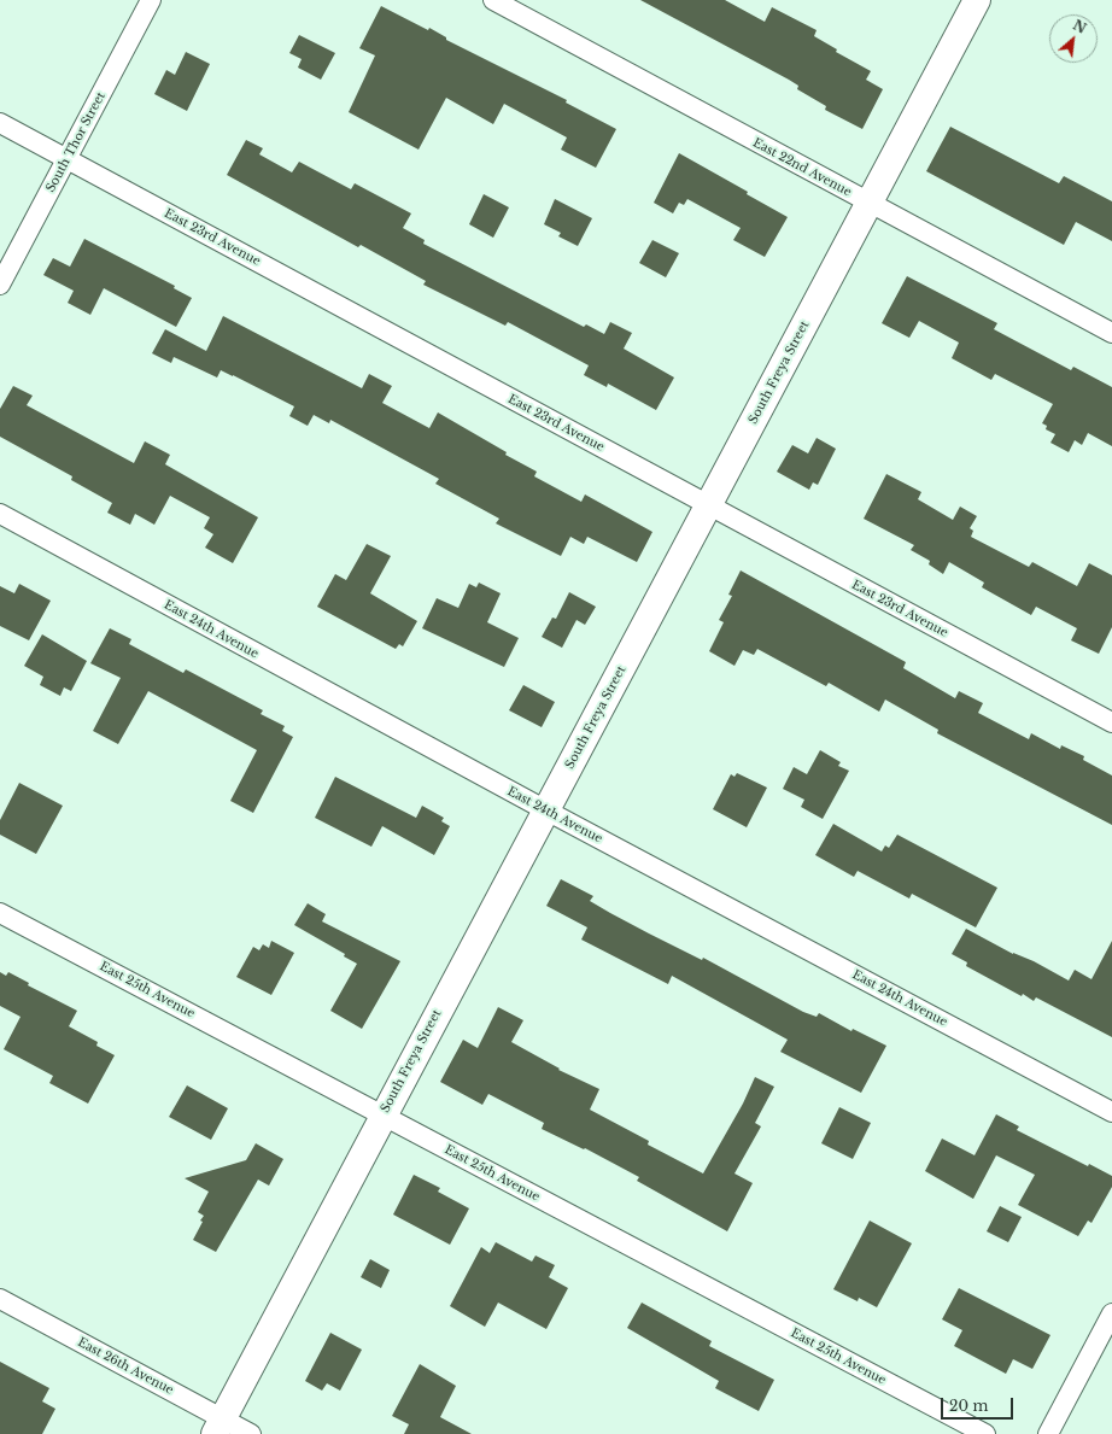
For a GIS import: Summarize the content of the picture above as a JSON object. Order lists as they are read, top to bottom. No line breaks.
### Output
{"streets":{"main road":["South Freya Street"],"street":["South Thor Street","East 22nd Avenue","East 23rd Avenue","East 24th Avenue","East 25th Avenue","East 26th Avenue"]},"crossings":[["South Thor Street","East 23rd Avenue"],["East 22nd Avenue","South Freya Street"],["East 23rd Avenue","South Freya Street"],["South Freya Street","East 24th Avenue"],["South Freya Street","East 25th Avenue"],["South Freya Street","East 26th Avenue"]],"scale_bar":"20 m","north":"top right"}
